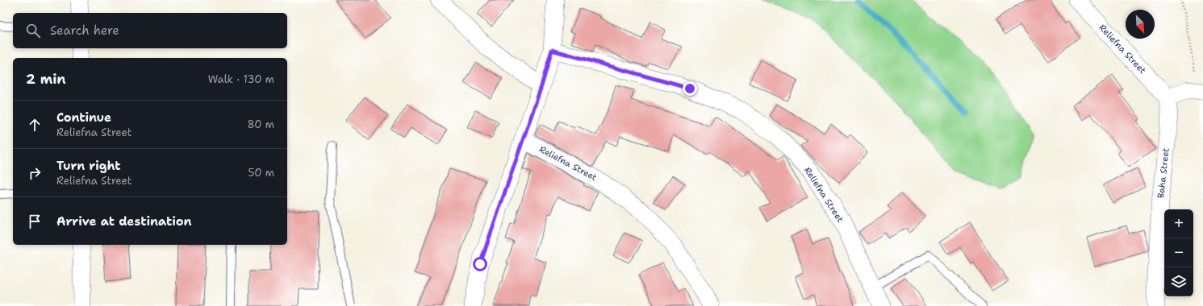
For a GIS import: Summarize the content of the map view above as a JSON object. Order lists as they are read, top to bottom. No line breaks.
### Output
{"streets":{"street":["Reliefna Street","Baha Street"]},"crossings":[["Reliefna Street","Baha Street"]],"north":"bottom right","page":{"search":"Search here","heading":["2 min","Walk · 130 m"],"list":[["Continue","Reliefna Street","80 m"],["Turn right","Reliefna Street","50 m"],"Arrive at destination"],"map_buttons":["+","−"]}}
